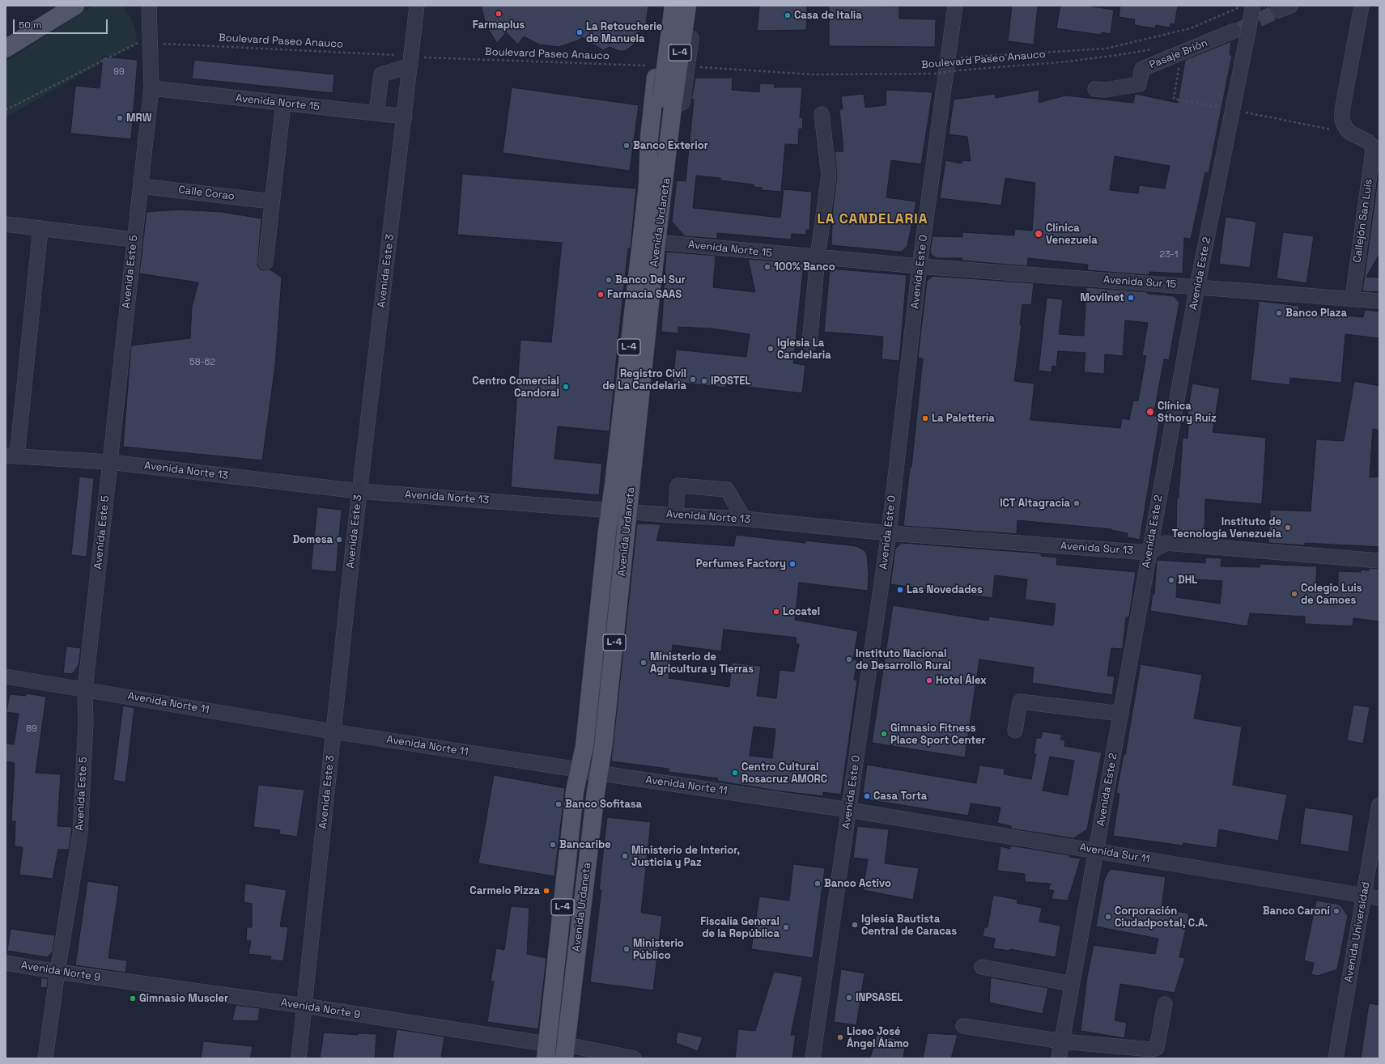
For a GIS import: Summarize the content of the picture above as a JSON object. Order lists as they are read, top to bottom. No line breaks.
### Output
{"streets":{"main road":["L-4","Avenida Urdaneta"],"street":["Pasaje Brión","Avenida Norte 15","Calle Corao","Callejón San Luis","Avenida Este 3","Avenida Este 5","Avenida Este 0","Avenida Este 2","Avenida Sur 15","Avenida Norte 13","Avenida Sur 13","Avenida Norte 11","Avenida Sur 11","Avenida Universidad","Avenida Norte 9"],"path":["Boulevard Paseo Anauco"]},"crossings":[["Boulevard Paseo Anauco","Avenida Urdaneta"],["Boulevard Paseo Anauco","Avenida Este 3"],["L-4","Avenida Urdaneta"],["Pasaje Brión","Avenida Este 2"],["Avenida Norte 15","Avenida Urdaneta"],["Avenida Norte 15","Avenida Este 3"],["Avenida Norte 15","Avenida Este 5"],["Avenida Norte 15","Avenida Este 0"],["Avenida Norte 15","Avenida Sur 15"],["Calle Corao","Avenida Este 5"],["Callejón San Luis","Avenida Sur 15"],["Avenida Urdaneta","Avenida Norte 13"],["Avenida Urdaneta","Avenida Norte 11"],["Avenida Urdaneta","Avenida Norte 9"],["Avenida Este 3","Avenida Norte 13"],["Avenida Este 3","Avenida Norte 11"],["Avenida Este 3","Avenida Norte 9"],["Avenida Este 5","Avenida Norte 13"],["Avenida Este 5","Avenida Norte 11"],["Avenida Este 5","Avenida Norte 9"],["Avenida Este 0","Avenida Sur 15"],["Avenida Este 0","Avenida Norte 13"],["Avenida Este 0","Avenida Sur 13"],["Avenida Este 0","Avenida Norte 11"],["Avenida Este 0","Avenida Sur 11"],["Avenida Este 2","Avenida Sur 15"],["Avenida Este 2","Avenida Sur 13"],["Avenida Este 2","Avenida Sur 11"],["Avenida Norte 13","Avenida Sur 13"],["Avenida Norte 11","Avenida Sur 11"],["Avenida Sur 11","Avenida Universidad"]],"districts":["LA CANDELARIA"],"places":["Farmaplus","Casa de Italia","La Retoucherie de Manuela","MRW","Banco Exterior","Clínica Venezuela","100% Banco","Banco Del Sur","Farmacia SAAS","Movilnet","Banco Plaza","Iglesia La Candelaria","Registro Civil de La Candelaria","IPOSTEL","Centro Comercial Candoral","Clínica Sthory Ruíz","La Palettería","ICT Altagracia","Instituto de Tecnología Venezuela","Domesa","Perfumes Factory","DHL","Las Novedades","Colegio Luis de Camoes","Locatel","Instituto Nacional de Desarrollo Rural","Ministerio de Agricultura y Tierras","Hotel Álex","Gimnasio Fitness Place Sport Center","Centro Cultural Rosacruz AMORC","Casa Torta","Banco Sofitasa","Bancaribe","Ministerio de Interior, Justicia y Paz","Banco Activo","Carmelo Pizza","Banco Caroní","Corporación Ciudadpostal, C.A.","Iglesia Bautista Central de Caracas","Fiscalía General de la República","Ministerio Público","INPSASEL","Gimnasio Muscler","Liceo José Ángel Álamo"],"house_numbers":["99","23-1","58-62","89"],"scale_bar":"50 m"}
